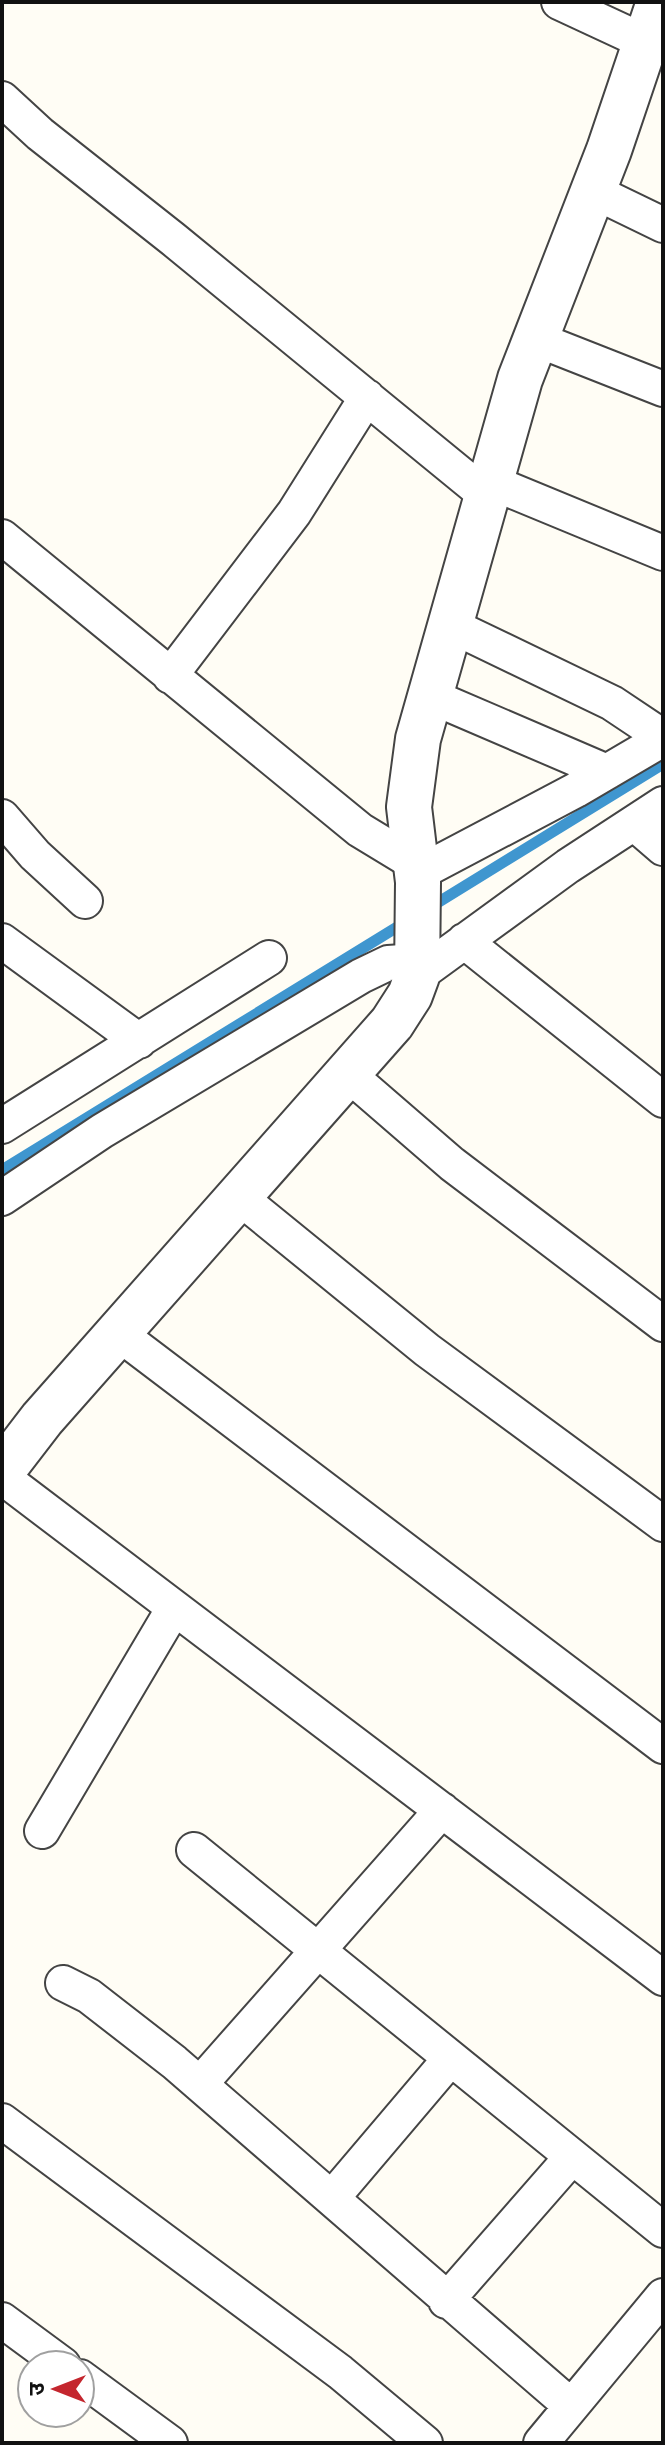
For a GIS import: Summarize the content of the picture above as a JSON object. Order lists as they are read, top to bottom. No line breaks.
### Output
{"north":"left"}
